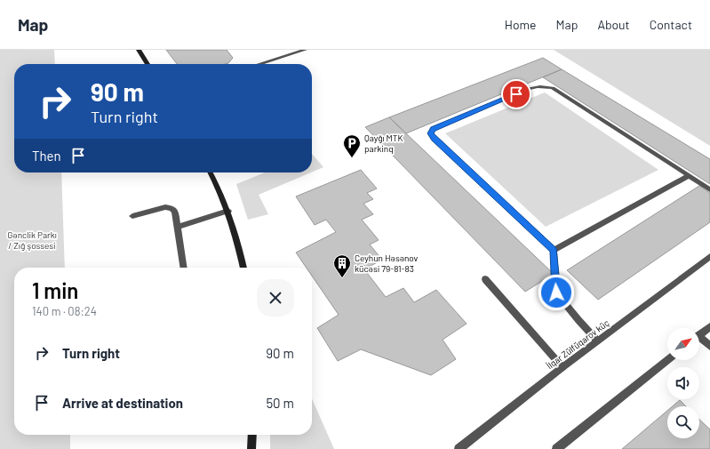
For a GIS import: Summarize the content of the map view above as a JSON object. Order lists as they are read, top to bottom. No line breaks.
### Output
{"streets":{"street":["İlqar Zülfüqarov küç"]},"parks":["Gənclik Parkı / Zığ şossesi"],"places":{"parking":["Qayğı MTK parkinq"],"building":["Ceyhun Həsənov kücəsi 79-81-83"]},"north":"top right","page":{"header":"Map","nav":["Home","Map","About","Contact"],"turn":["90 m","Turn right"],"then":"Then","heading":["1 min","140 m · 08:24"],"list":[{"name":"Turn right","value":"90 m"},{"name":"Arrive at destination","value":"50 m"}]}}
